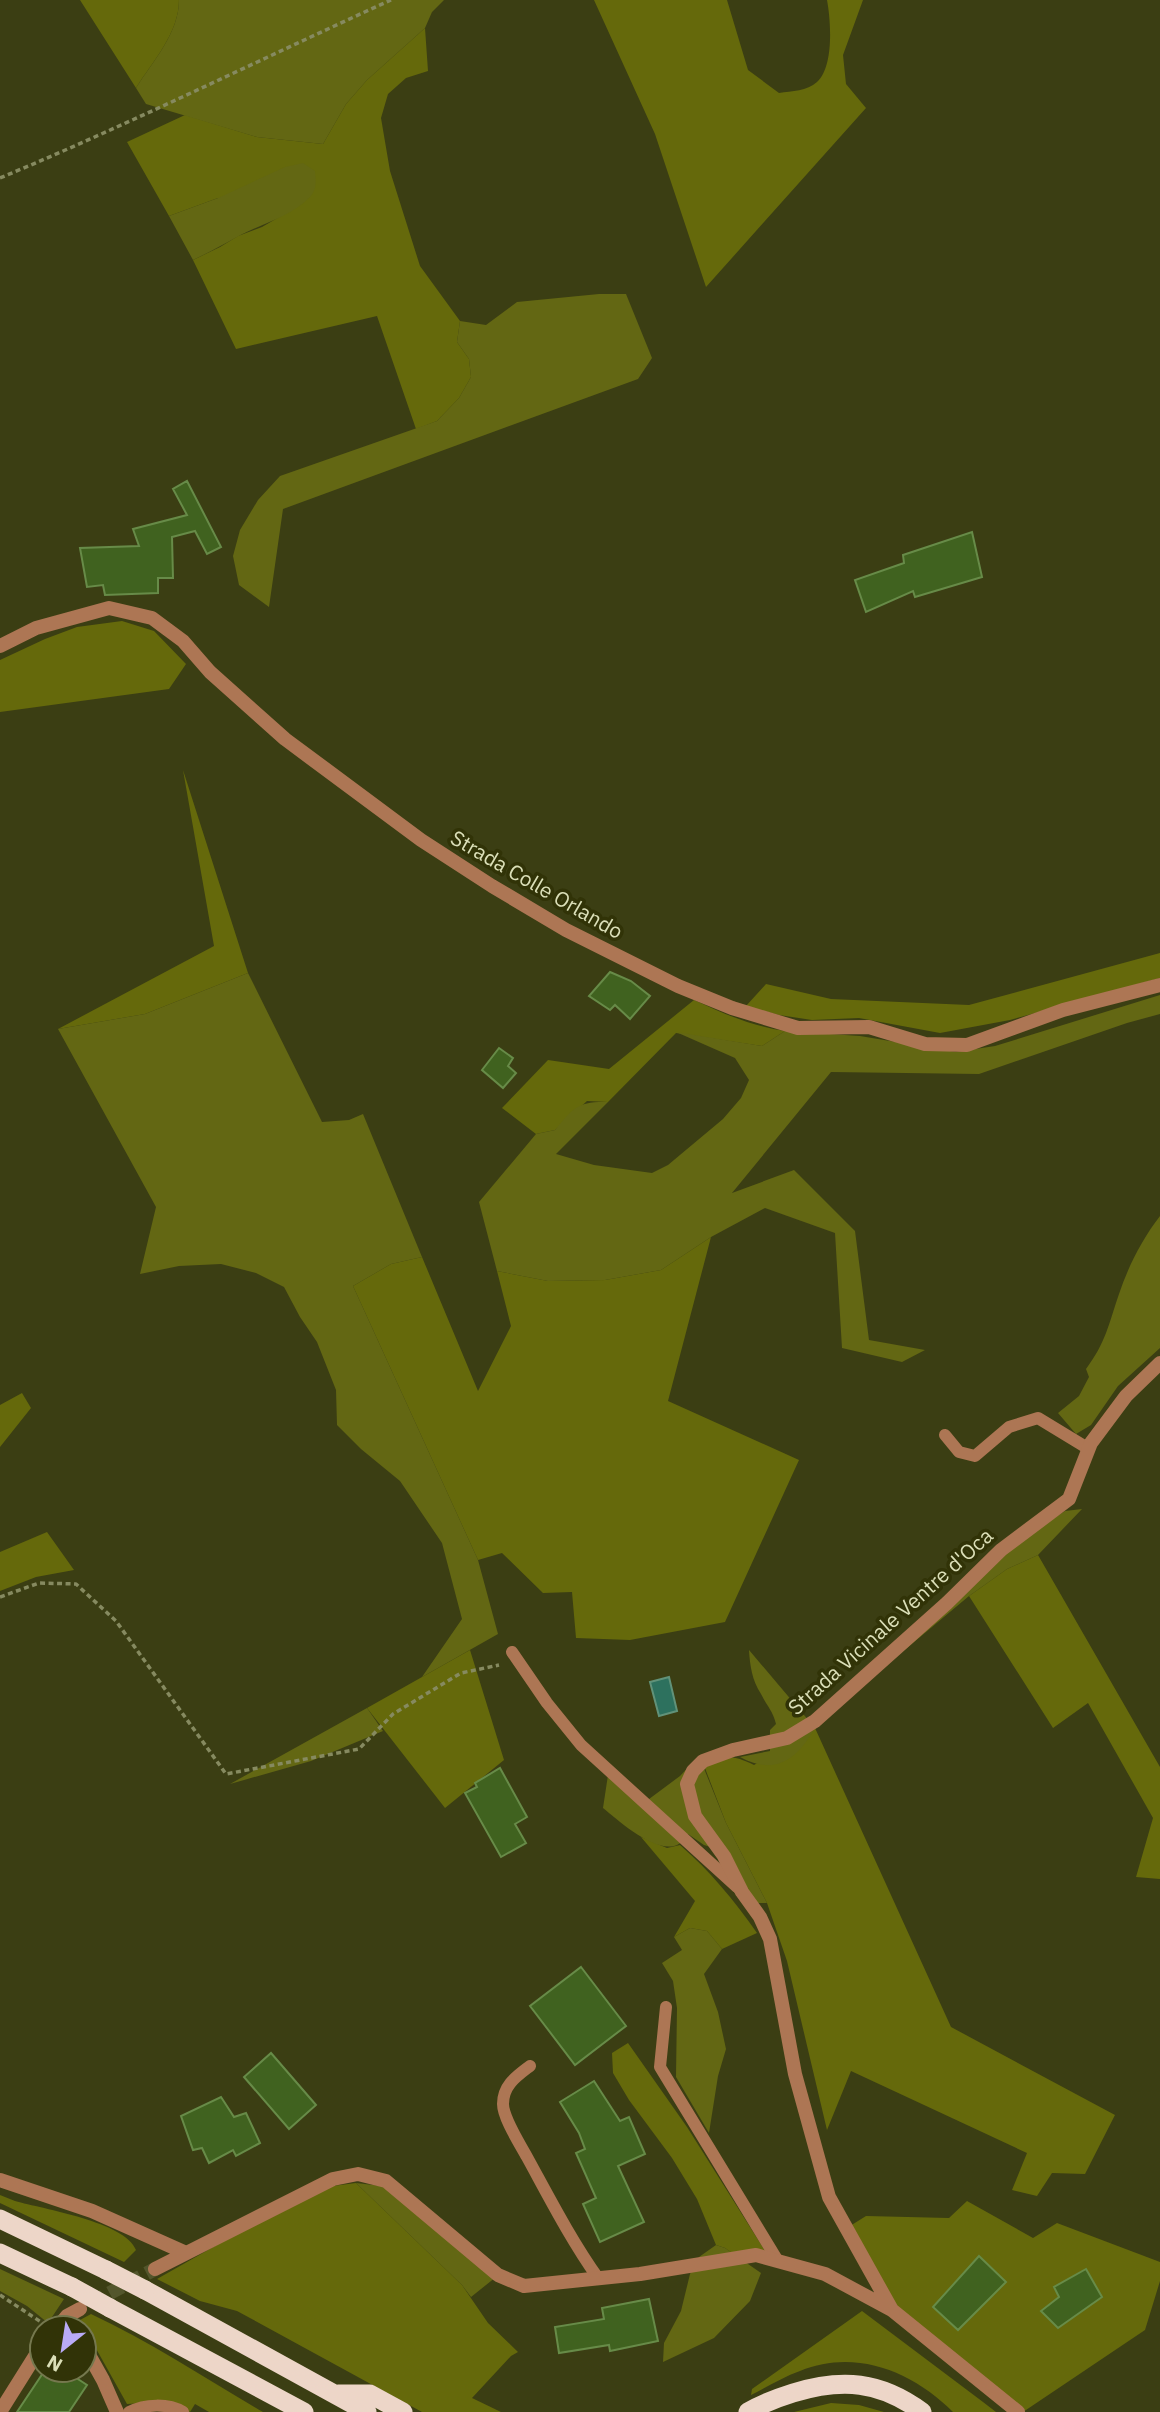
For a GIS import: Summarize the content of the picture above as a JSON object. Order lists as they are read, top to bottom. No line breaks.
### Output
{"streets":{"street":["Strada Colle Orlando","Strada Vicinale Ventre d'Oca"]},"north":"bottom left"}
